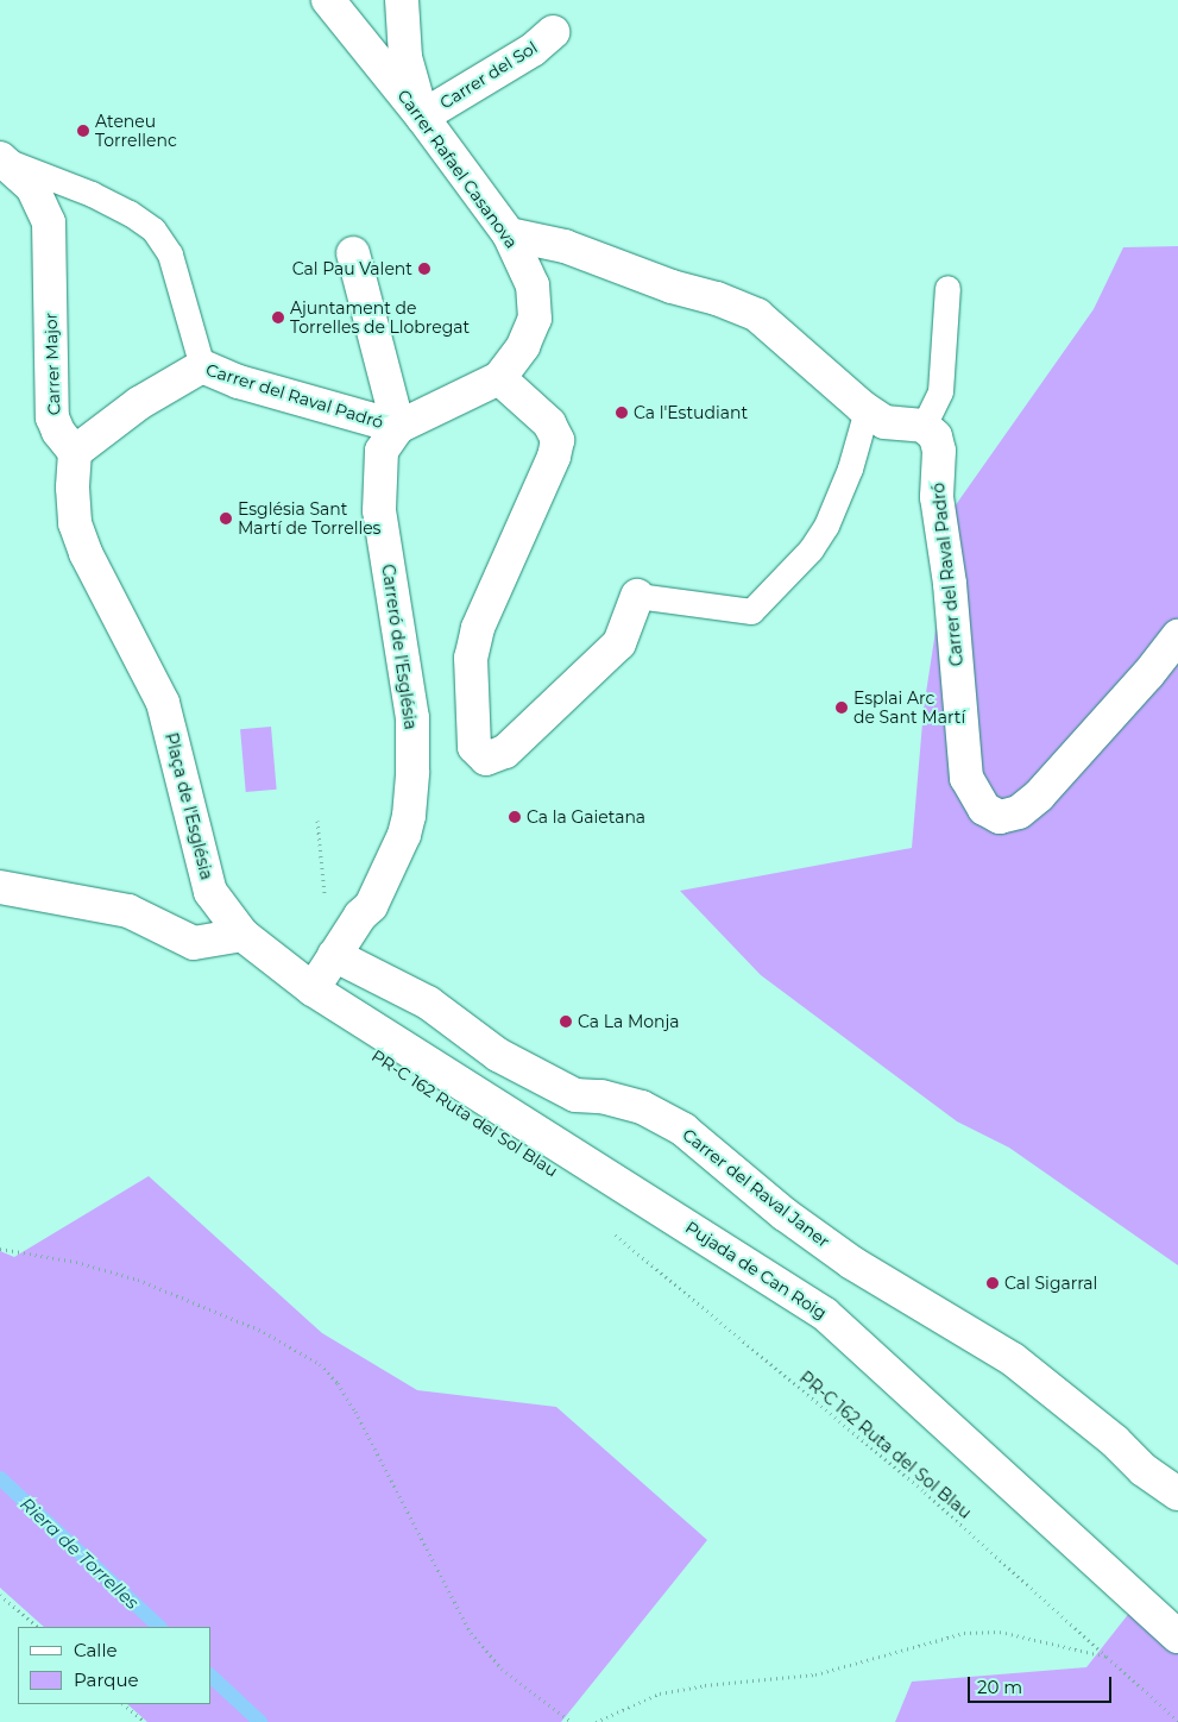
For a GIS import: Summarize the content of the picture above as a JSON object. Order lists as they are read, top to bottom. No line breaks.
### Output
{"streets":{"street":["Carrer del Sol","Carrer Rafael Casanova","Carrer Major","Carrer del Raval Padró","Carreró de l'Església","Plaça de l'Església","Carrer del Raval Janer","Pujada de Can Roig"],"path":["PR-C 162 Ruta del Sol Blau"]},"crossings":[["Carrer del Sol","Carrer Rafael Casanova"],["Carrer Rafael Casanova","Carrer del Raval Padró"],["Carrer Rafael Casanova","Carreró de l'Església"],["Carrer Major","Carrer del Raval Padró"],["Carrer Major","Plaça de l'Església"],["Carrer del Raval Padró","Carreró de l'Església"],["Carrer del Raval Padró","Plaça de l'Església"],["Carreró de l'Església","Carrer del Raval Janer"],["Carreró de l'Església","Pujada de Can Roig"]],"water":["Riera de Torrelles"],"places":["Ateneu Torrellenc","Cal Pau Valent","Ajuntament de Torrelles de Llobregat","Ca l'Estudiant","Església Sant Martí de Torrelles","Esplai Arc de Sant Martí","Ca la Gaietana","Ca La Monja","Cal Sigarral"],"legend":["Calle","Parque"],"scale_bar":"20 m"}
